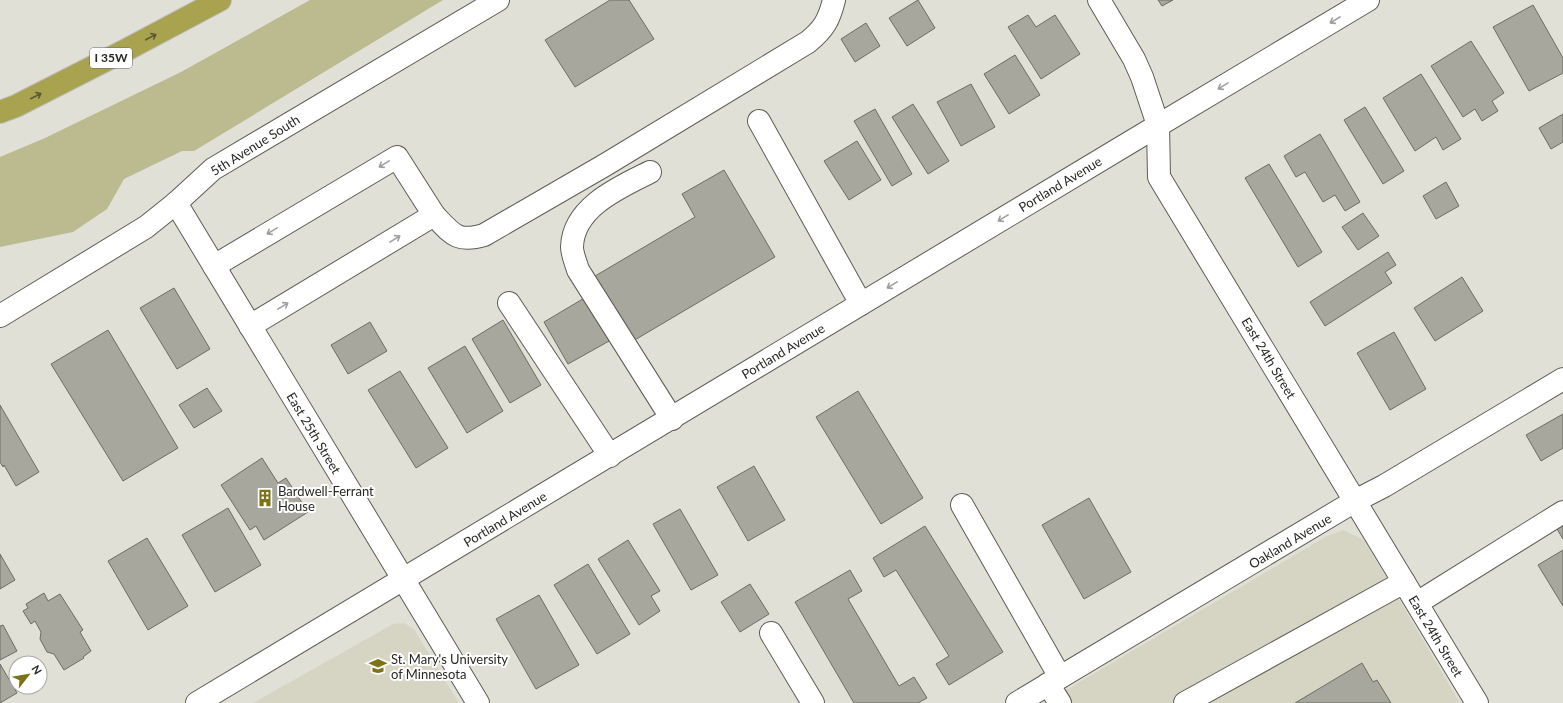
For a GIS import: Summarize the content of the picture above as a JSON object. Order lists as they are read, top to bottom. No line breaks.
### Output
{"streets":{"highway":["I 35W"],"street":["5th Avenue South","Portland Avenue","East 24th Street","East 25th Street","Oakland Avenue"]},"crossings":[["5th Avenue South","East 25th Street"],["Portland Avenue","East 24th Street"],["Portland Avenue","East 25th Street"],["East 24th Street","Oakland Avenue"]],"one_way":["Portland Avenue"],"places":{"building":["Bardwell-Ferrant House"],"school or university":["St. Mary's University of Minnesota"]},"north":"top right"}
